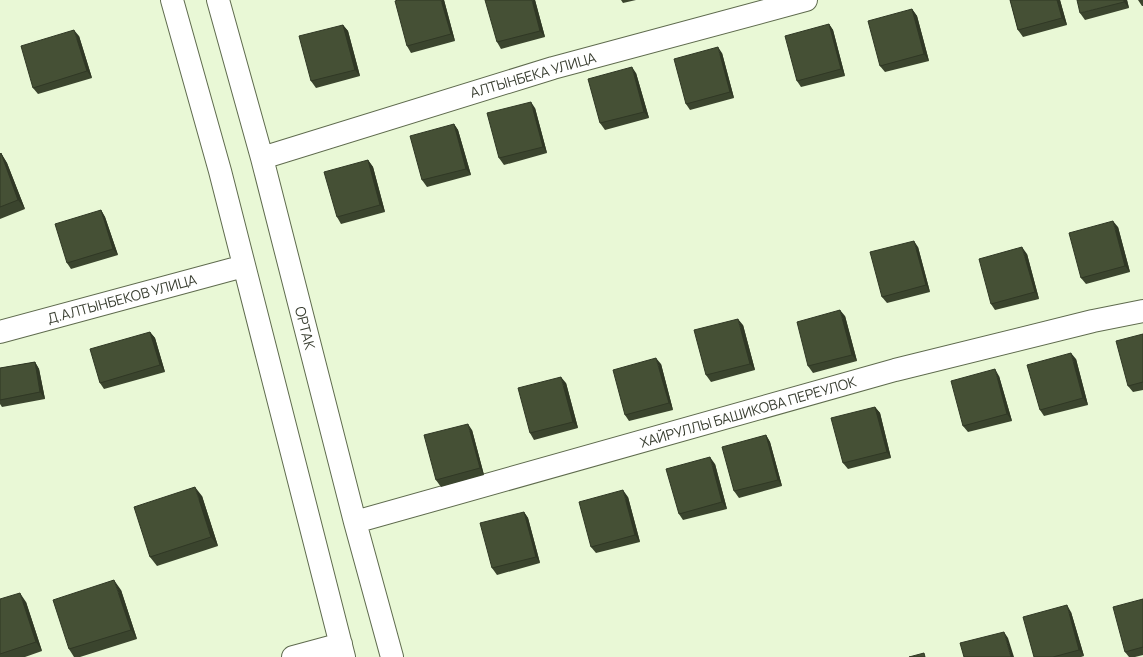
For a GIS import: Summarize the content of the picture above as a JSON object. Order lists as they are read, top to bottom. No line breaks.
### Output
{"streets":{"street":["АЛТЫНБЕКА УЛИЦА","Д.АЛТЫНБЕКОВ УЛИЦА","ОРТАК","ХАЙРУЛЛЫ БАШИКОВА ПЕРЕУЛОК"]},"crossings":[["АЛТЫНБЕКА УЛИЦА","ОРТАК"],["ОРТАК","ХАЙРУЛЛЫ БАШИКОВА ПЕРЕУЛОК"]]}
